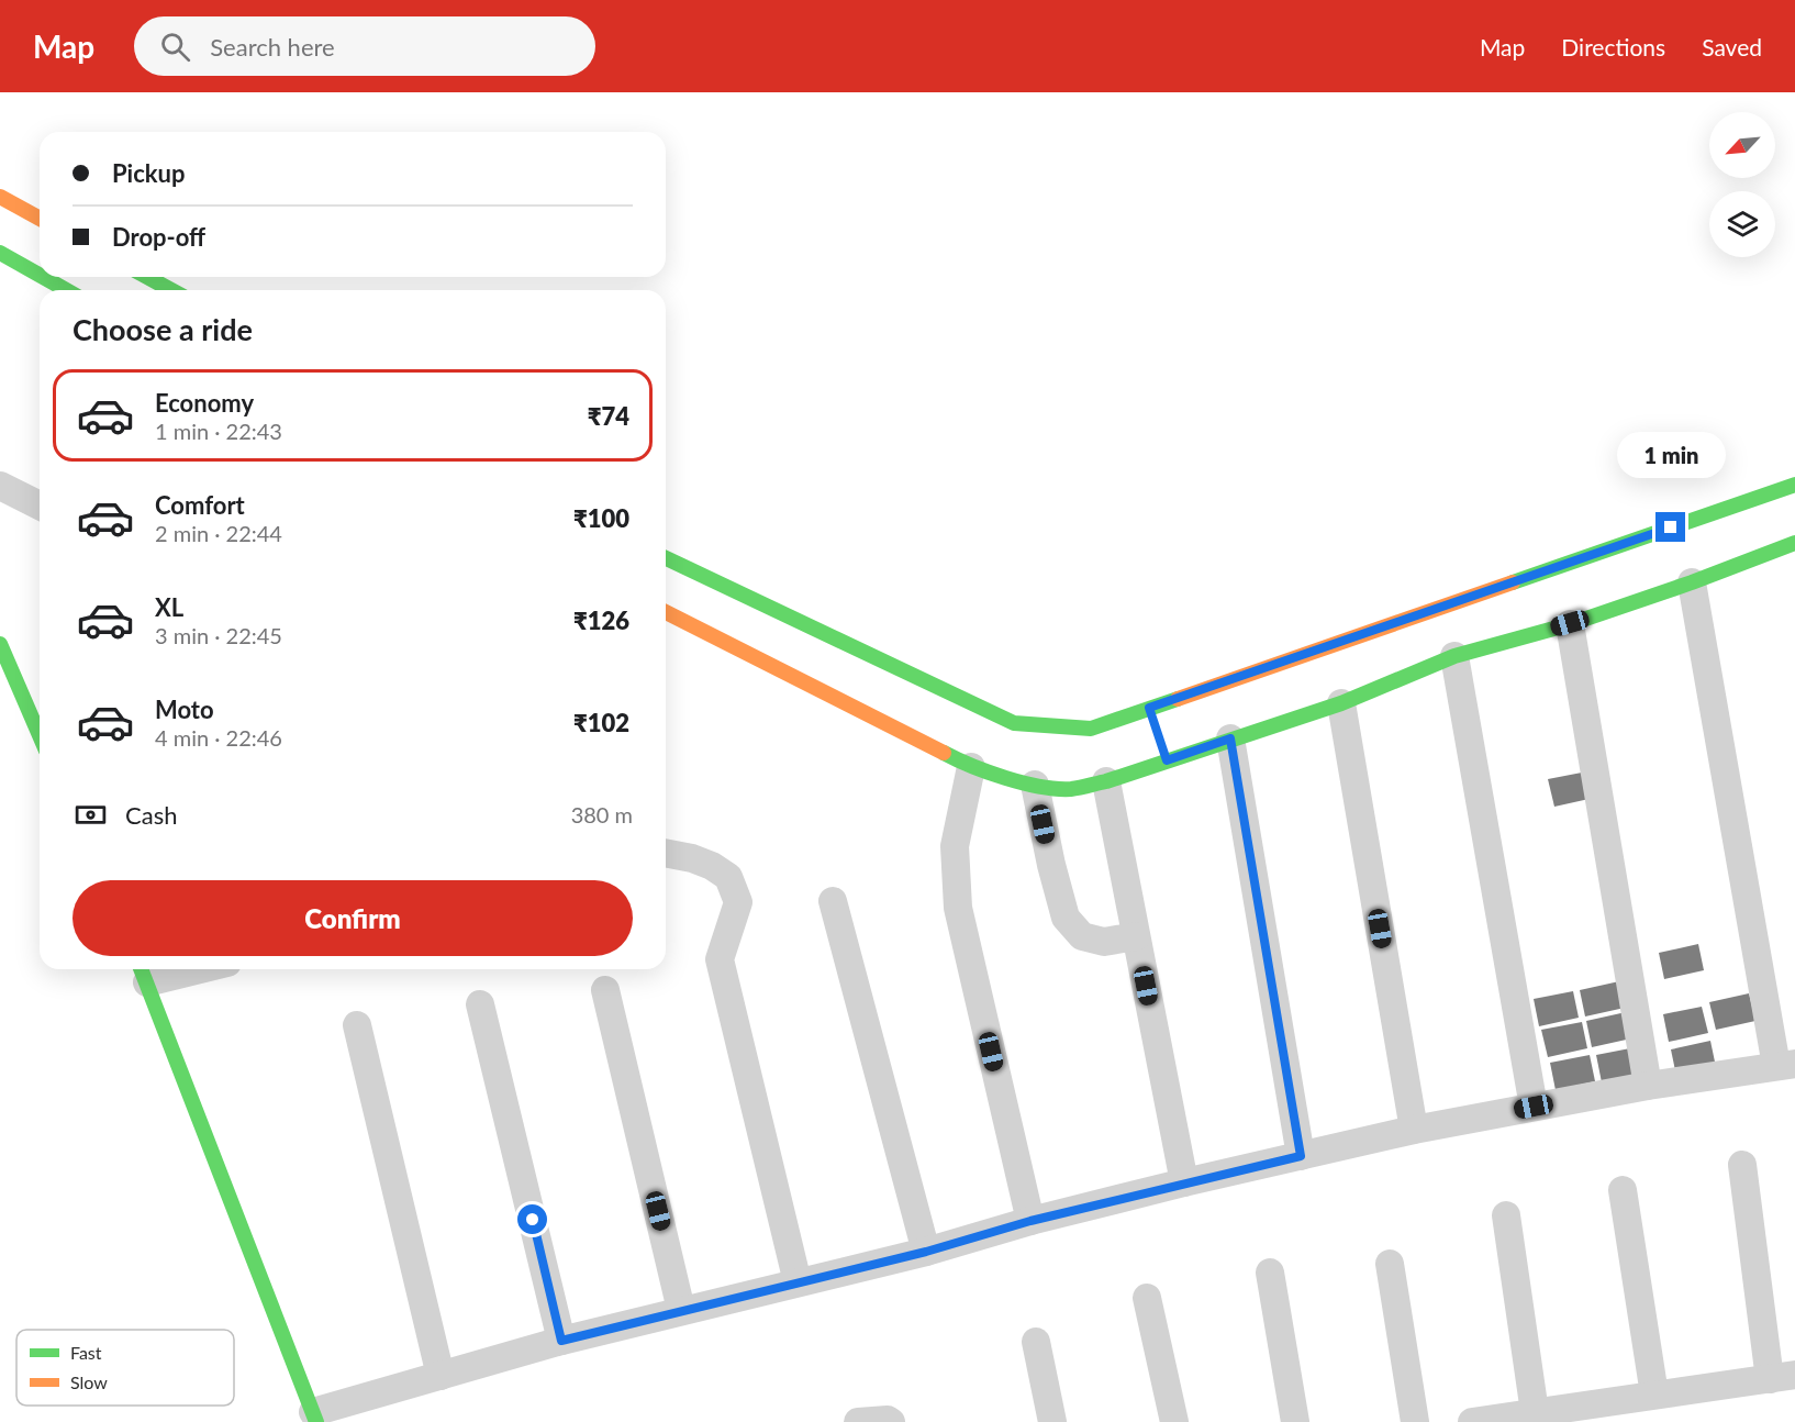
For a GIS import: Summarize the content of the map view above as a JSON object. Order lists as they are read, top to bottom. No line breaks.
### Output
{"legend":["Fast","Slow"],"north":"bottom left","page":{"header":"Map","search":"Search here","nav":["Map","Directions","Saved"],"banner":["Pickup","Drop-off"],"heading":"Choose a ride","list":[{"name":"Economy","note":"1 min · 22:43","value":"₹74"},{"name":"Comfort","note":"2 min · 22:44","value":"₹100"},{"name":"XL","note":"3 min · 22:45","value":"₹126"},{"name":"Moto","note":"4 min · 22:46","value":"₹102"}],"bubble":"1 min","pay":["Cash","380 m"],"buttons":"Confirm"}}
